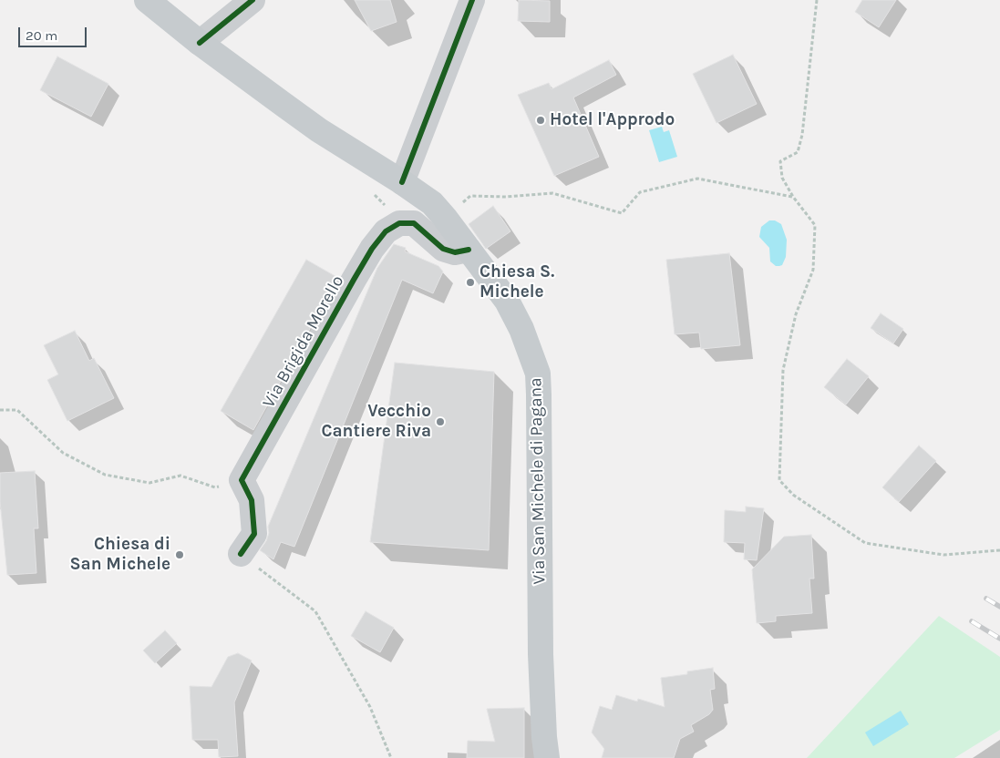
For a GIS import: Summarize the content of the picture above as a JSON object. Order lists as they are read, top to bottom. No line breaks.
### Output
{"streets":{"main road":["Via San Michele di Pagana"],"street":["Via Brigida Morello"]},"crossings":[["Via Brigida Morello","Via San Michele di Pagana"]],"places":["Hotel l'Approdo","Chiesa S. Michele","Vecchio Cantiere Riva","Chiesa di San Michele"],"scale_bar":"20 m"}
